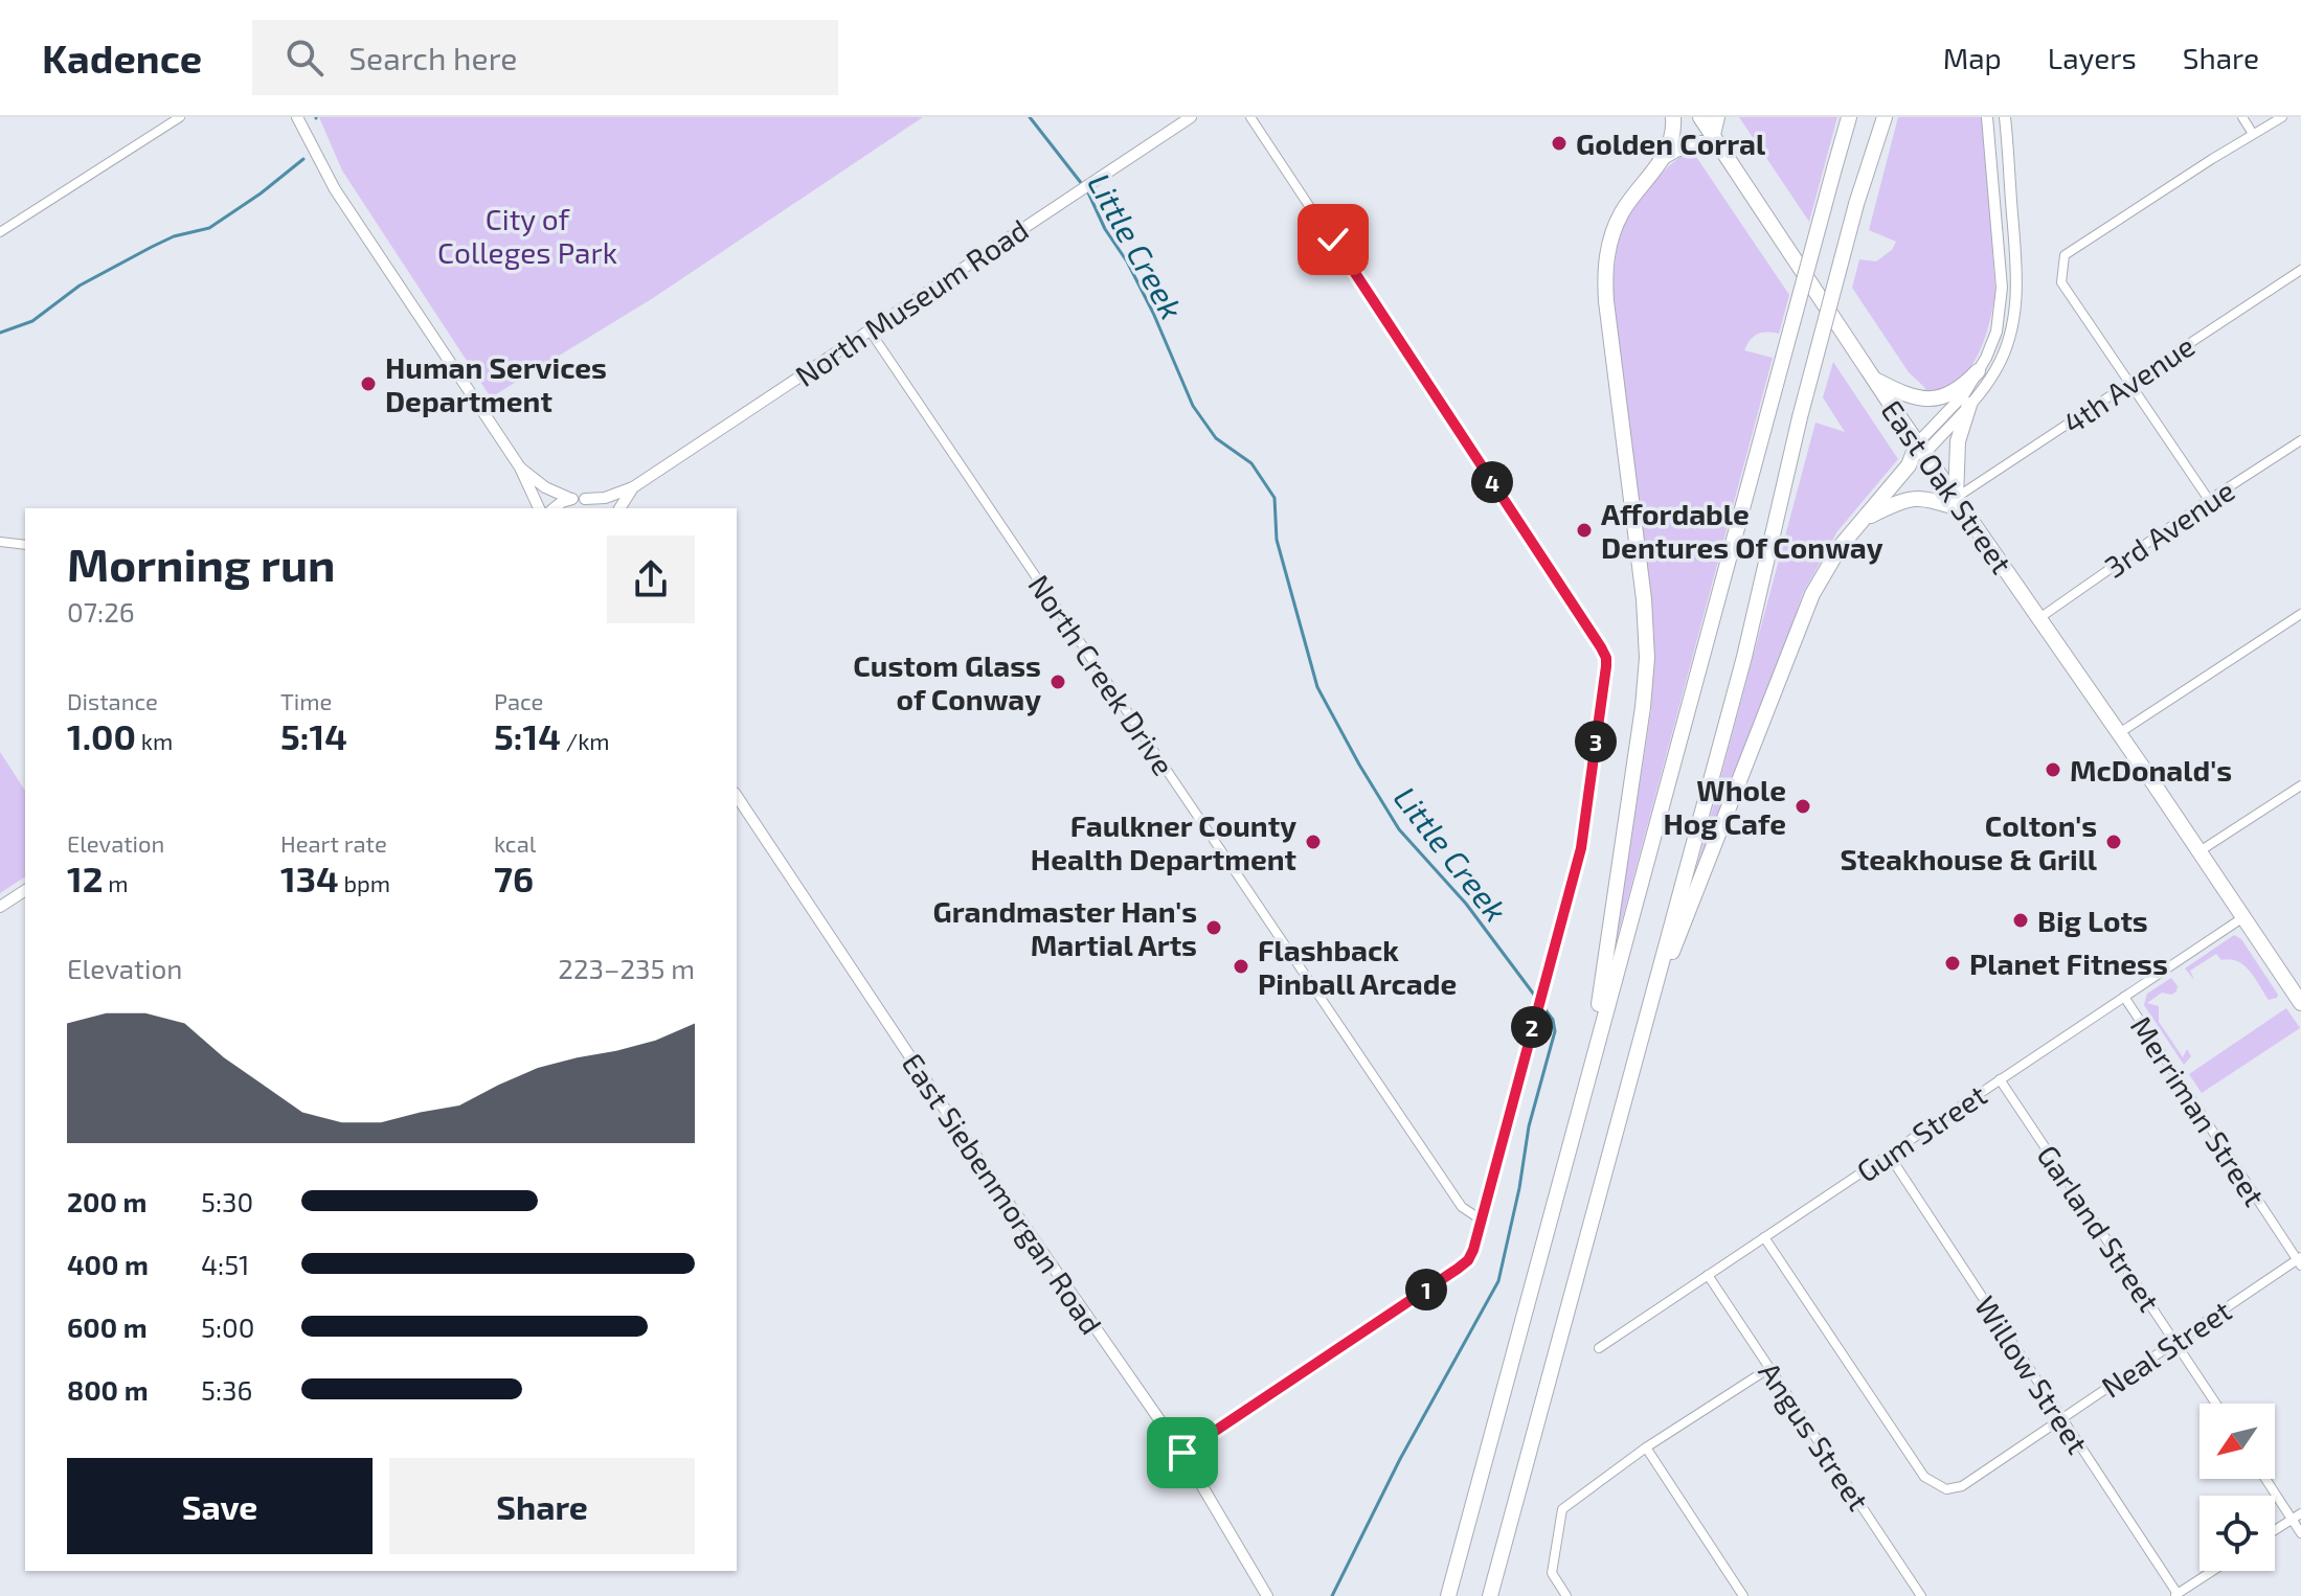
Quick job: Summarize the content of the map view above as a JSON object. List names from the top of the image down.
{
  "streets": {
    "highway": ["East Oak Street"],
    "street": [
      "North Museum Road",
      "4th Avenue",
      "3rd Avenue",
      "North Creek Drive",
      "Merriman Street",
      "Gum Street",
      "East Siebenmorgan Road",
      "Garland Street",
      "Neal Street",
      "Willow Street",
      "Angus Street"
    ]
  },
  "crossings": [
    ["North Museum Road", "North Creek Drive"],
    ["4th Avenue", "East Oak Street"],
    ["East Oak Street", "3rd Avenue"],
    ["East Oak Street", "Gum Street"],
    ["Merriman Street", "Gum Street"],
    ["Merriman Street", "Neal Street"],
    ["Gum Street", "Garland Street"],
    ["Gum Street", "Neal Street"],
    ["Gum Street", "Willow Street"],
    ["Gum Street", "Angus Street"],
    ["Garland Street", "Neal Street"],
    ["Neal Street", "Willow Street"]
  ],
  "water": ["Little Creek"],
  "parks": ["City of Colleges Park"],
  "places": [
    "Golden Corral",
    "Human Services Department",
    "Affordable Dentures Of Conway",
    "Custom Glass of Conway",
    "McDonald's",
    "Whole Hog Cafe",
    "Faulkner County Health Department",
    "Colton's Steakhouse & Grill",
    "Big Lots",
    "Grandmaster Han's Martial Arts",
    "Planet Fitness",
    "Flashback Pinball Arcade"
  ],
  "north": "bottom left",
  "page": {
    "header": "Kadence",
    "search": "Search here",
    "nav": ["Map", "Layers", "Share"],
    "pins": [
      "4",
      "3",
      "2",
      "1"
    ],
    "heading": ["Morning run", "07:26"],
    "stats": [
      ["Distance", "1.00 km"],
      ["Time", "5:14"],
      ["Pace", "5:14 /km"],
      ["Elevation", "12 m"],
      ["Heart rate", "134 bpm"],
      ["kcal", "76"]
    ],
    "chart": ["Elevation", "223–235 m"],
    "list": [
      {
        "name": "200 m",
        "note": "5:30"
      },
      {
        "name": "400 m",
        "note": "4:51"
      },
      {
        "name": "600 m",
        "note": "5:00"
      },
      {
        "name": "800 m",
        "note": "5:36"
      }
    ],
    "buttons": ["Save", "Share"]
  }
}
